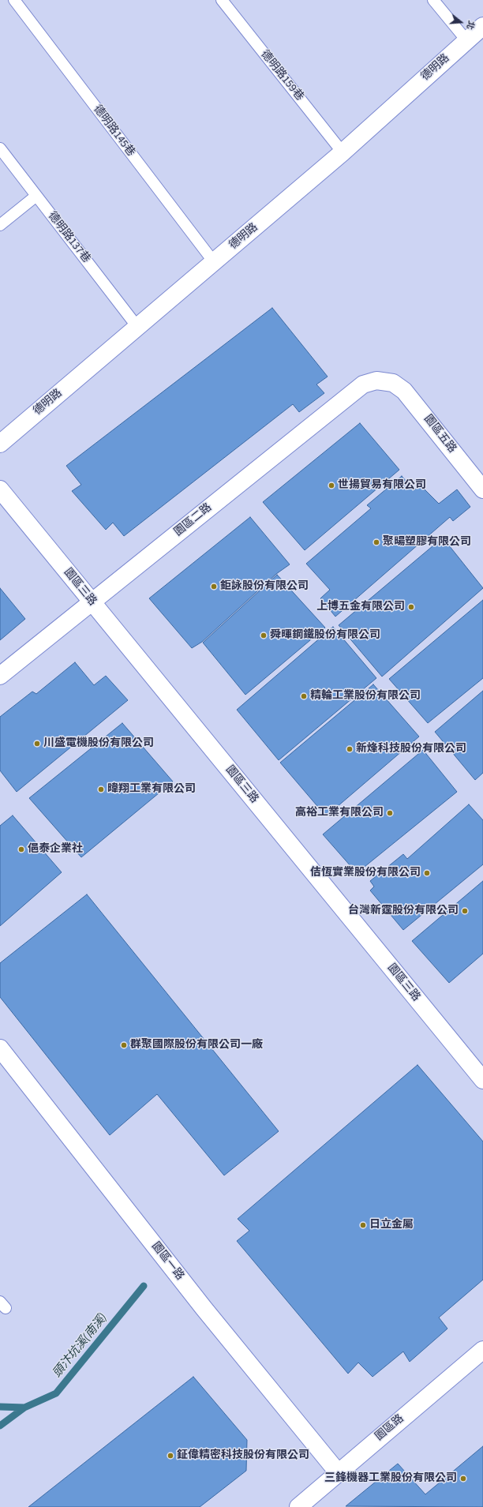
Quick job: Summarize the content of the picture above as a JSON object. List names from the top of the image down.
{
  "streets": {
    "street": [
      "德明路",
      "園區五路",
      "園區二路",
      "園區三路",
      "園區一路",
      "園區路"
    ],
    "lane": ["德明路159巷", "德明路145巷", "德明路137巷"]
  },
  "crossings": [
    ["德明路", "德明路159巷"],
    ["德明路", "德明路145巷"],
    ["德明路", "德明路137巷"],
    ["園區五路", "園區二路"],
    ["園區二路", "園區三路"],
    ["園區一路", "園區路"]
  ],
  "water": ["頭汴坑溪(南溪)"],
  "places": [
    "世揚貿易有限公司",
    "聚暘塑膠有限公司",
    "鉅詠股份有限公司",
    "上博五金有限公司",
    "舜暉鋼鐵股份有限公司",
    "精輪工業股份有限公司",
    "川盛電機股份有限公司",
    "新烽科技股份有限公司",
    "暐翔工業有限公司",
    "高裕工業有限公司",
    "俋泰企業社",
    "佶恆實業股份有限公司",
    "台灣新霆股份有限公司",
    "群聚國際股份有限公司一廠",
    "日立金屬",
    "鉦偉精密科技股份有限公司",
    "三鋒機器工業股份有限公司"
  ],
  "north": "right"
}
